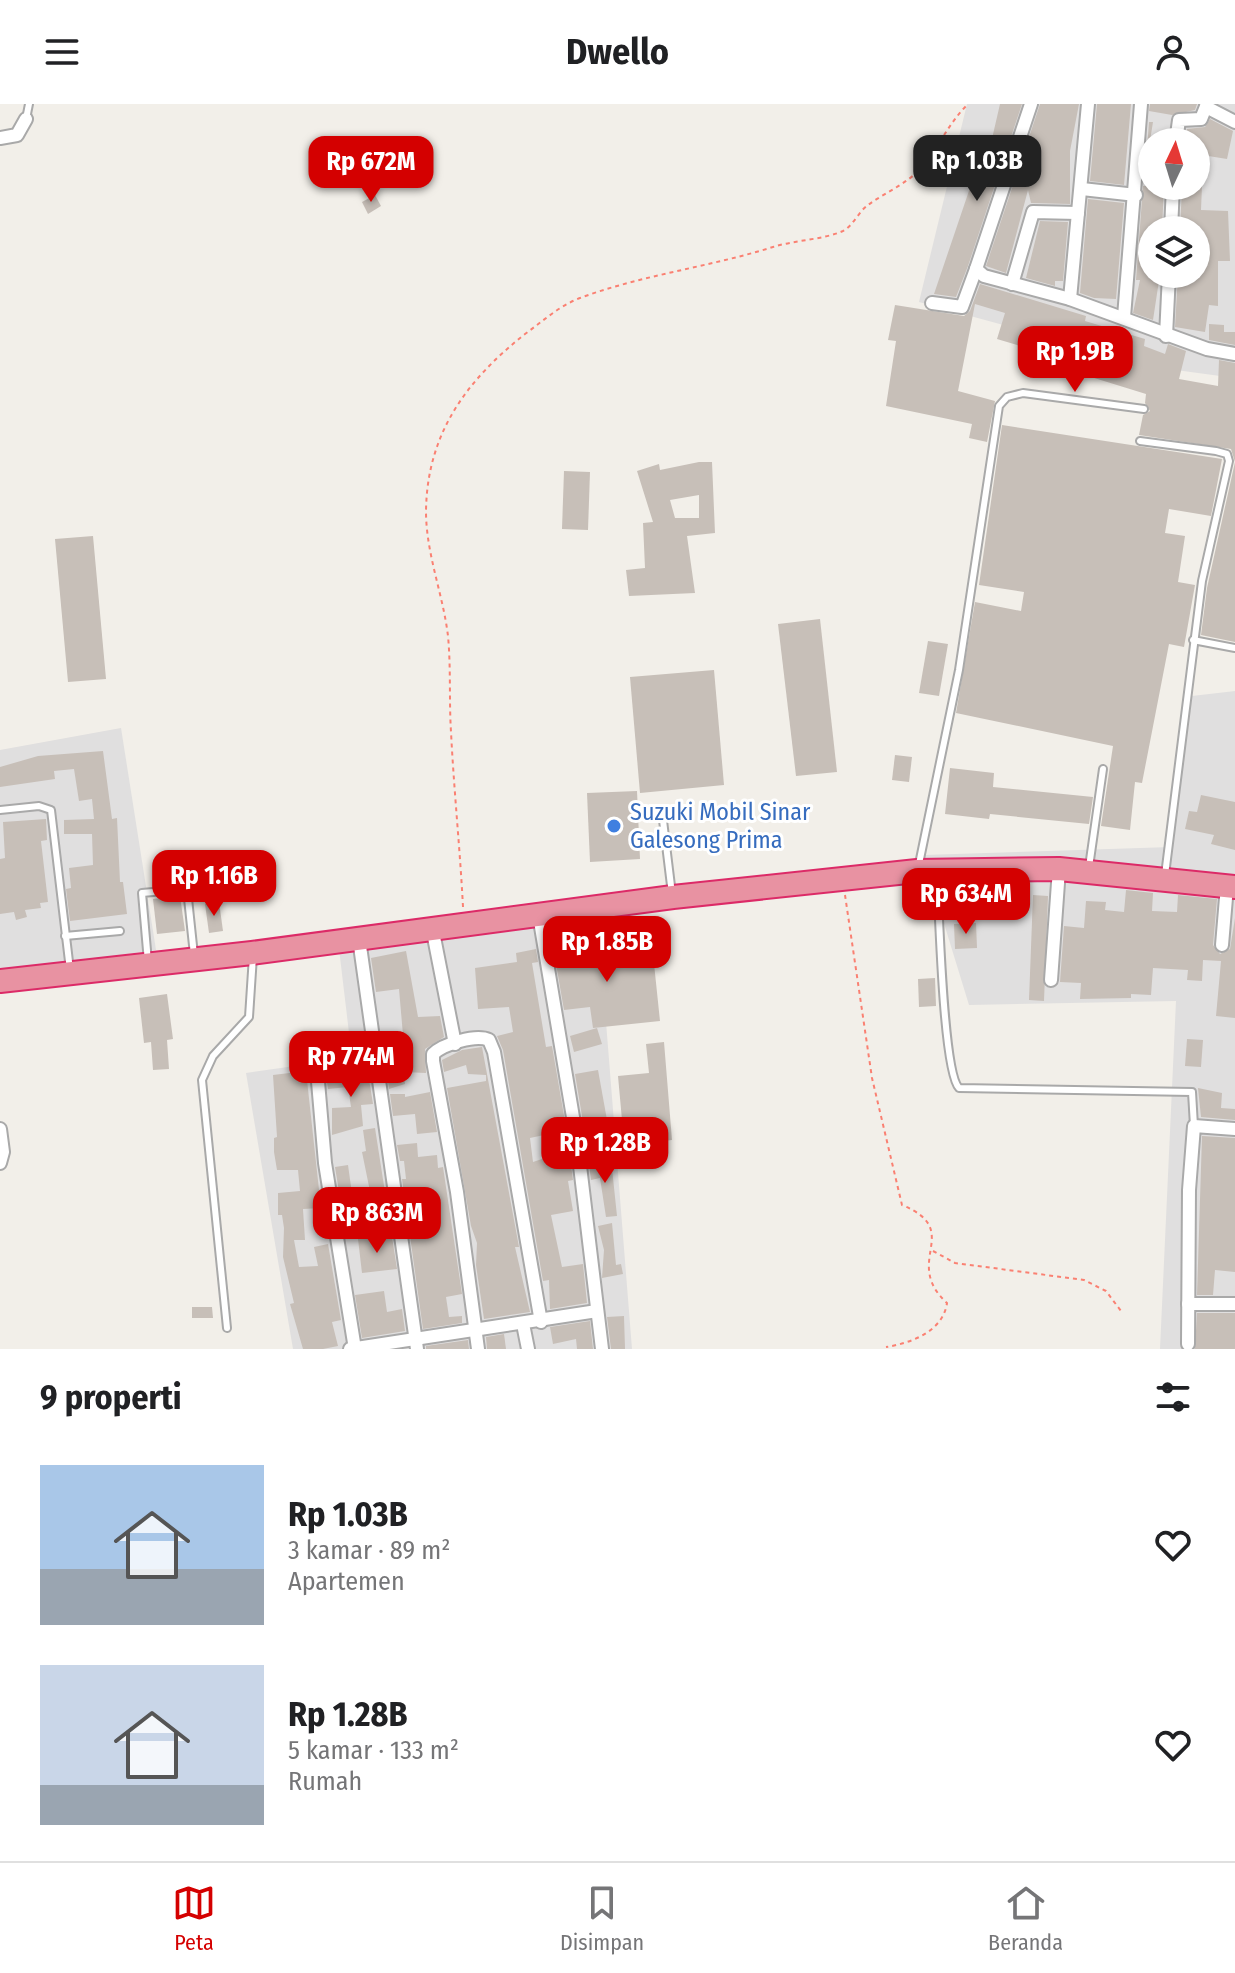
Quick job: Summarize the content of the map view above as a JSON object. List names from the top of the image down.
{
  "places": ["Suzuki Mobil Sinar Galesong Prima"],
  "north": "top",
  "page": {
    "header": "Dwello",
    "price": [
      "Rp 1.03B",
      "Rp 672M",
      "Rp 1.9B",
      "Rp 1.16B",
      "Rp 634M",
      "Rp 1.85B",
      "Rp 774M",
      "Rp 1.28B",
      "Rp 863M"
    ],
    "heading": "9 properti",
    "list": [
      {
        "name": "Rp 1.03B",
        "note": "3 kamar · 89 m² · Apartemen"
      },
      {
        "name": "Rp 1.28B",
        "note": "5 kamar · 133 m² · Rumah"
      }
    ],
    "tabs": ["Peta", "Disimpan", "Beranda"]
  }
}
